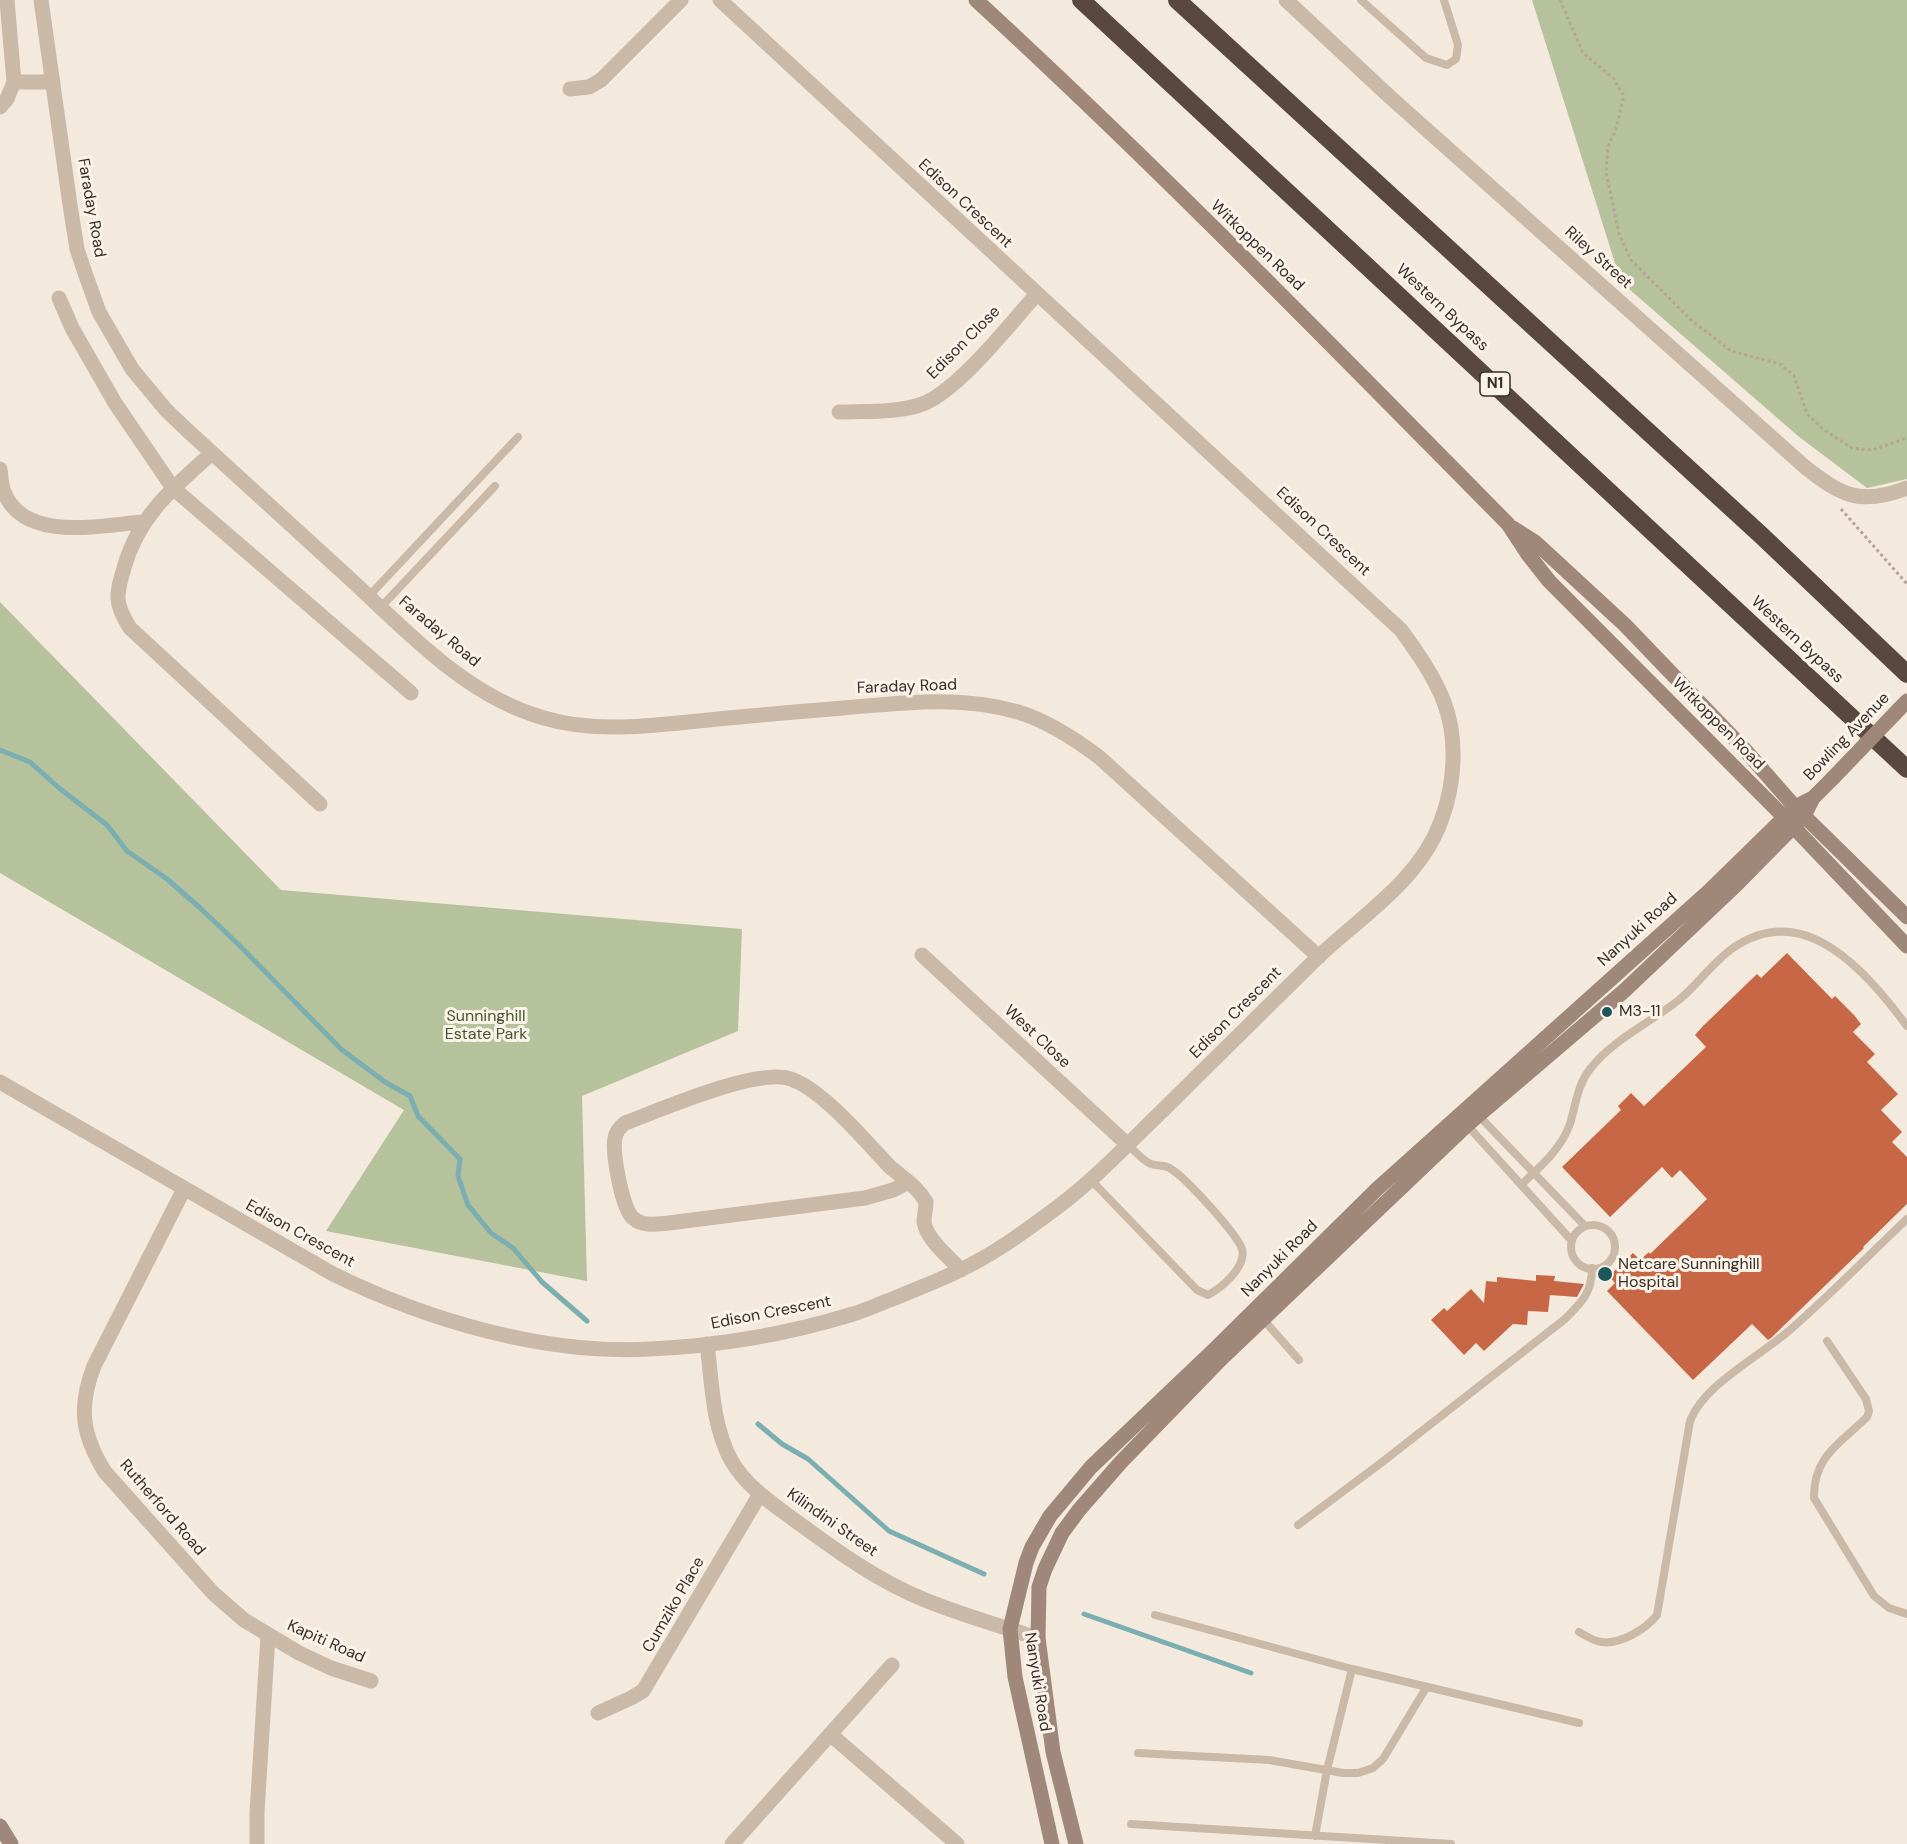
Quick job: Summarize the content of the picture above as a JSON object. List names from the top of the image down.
{
  "streets": {
    "highway": ["Western Bypass", "N1"],
    "main road": ["Witkoppen Road", "Bowling Avenue", "Nanyuki Road"],
    "street": [
      "Edison Crescent",
      "Faraday Road",
      "Riley Street",
      "Edison Close",
      "West Close",
      "Rutherford Road",
      "Kilindini Street",
      "Cumziko Place",
      "Kapiti Road"
    ]
  },
  "crossings": [
    ["Edison Crescent", "Faraday Road"],
    ["Edison Crescent", "Edison Close"],
    ["Edison Crescent", "West Close"],
    ["Edison Crescent", "Rutherford Road"],
    ["Edison Crescent", "Kilindini Street"],
    ["Witkoppen Road", "Bowling Avenue"],
    ["Witkoppen Road", "Nanyuki Road"],
    ["Bowling Avenue", "Nanyuki Road"],
    ["Nanyuki Road", "Kilindini Street"],
    ["Rutherford Road", "Kapiti Road"],
    ["Kilindini Street", "Cumziko Place"]
  ],
  "parks": ["Sunninghill Estate Park"],
  "places": ["M3-11", "Netcare Sunninghill Hospital"]
}
